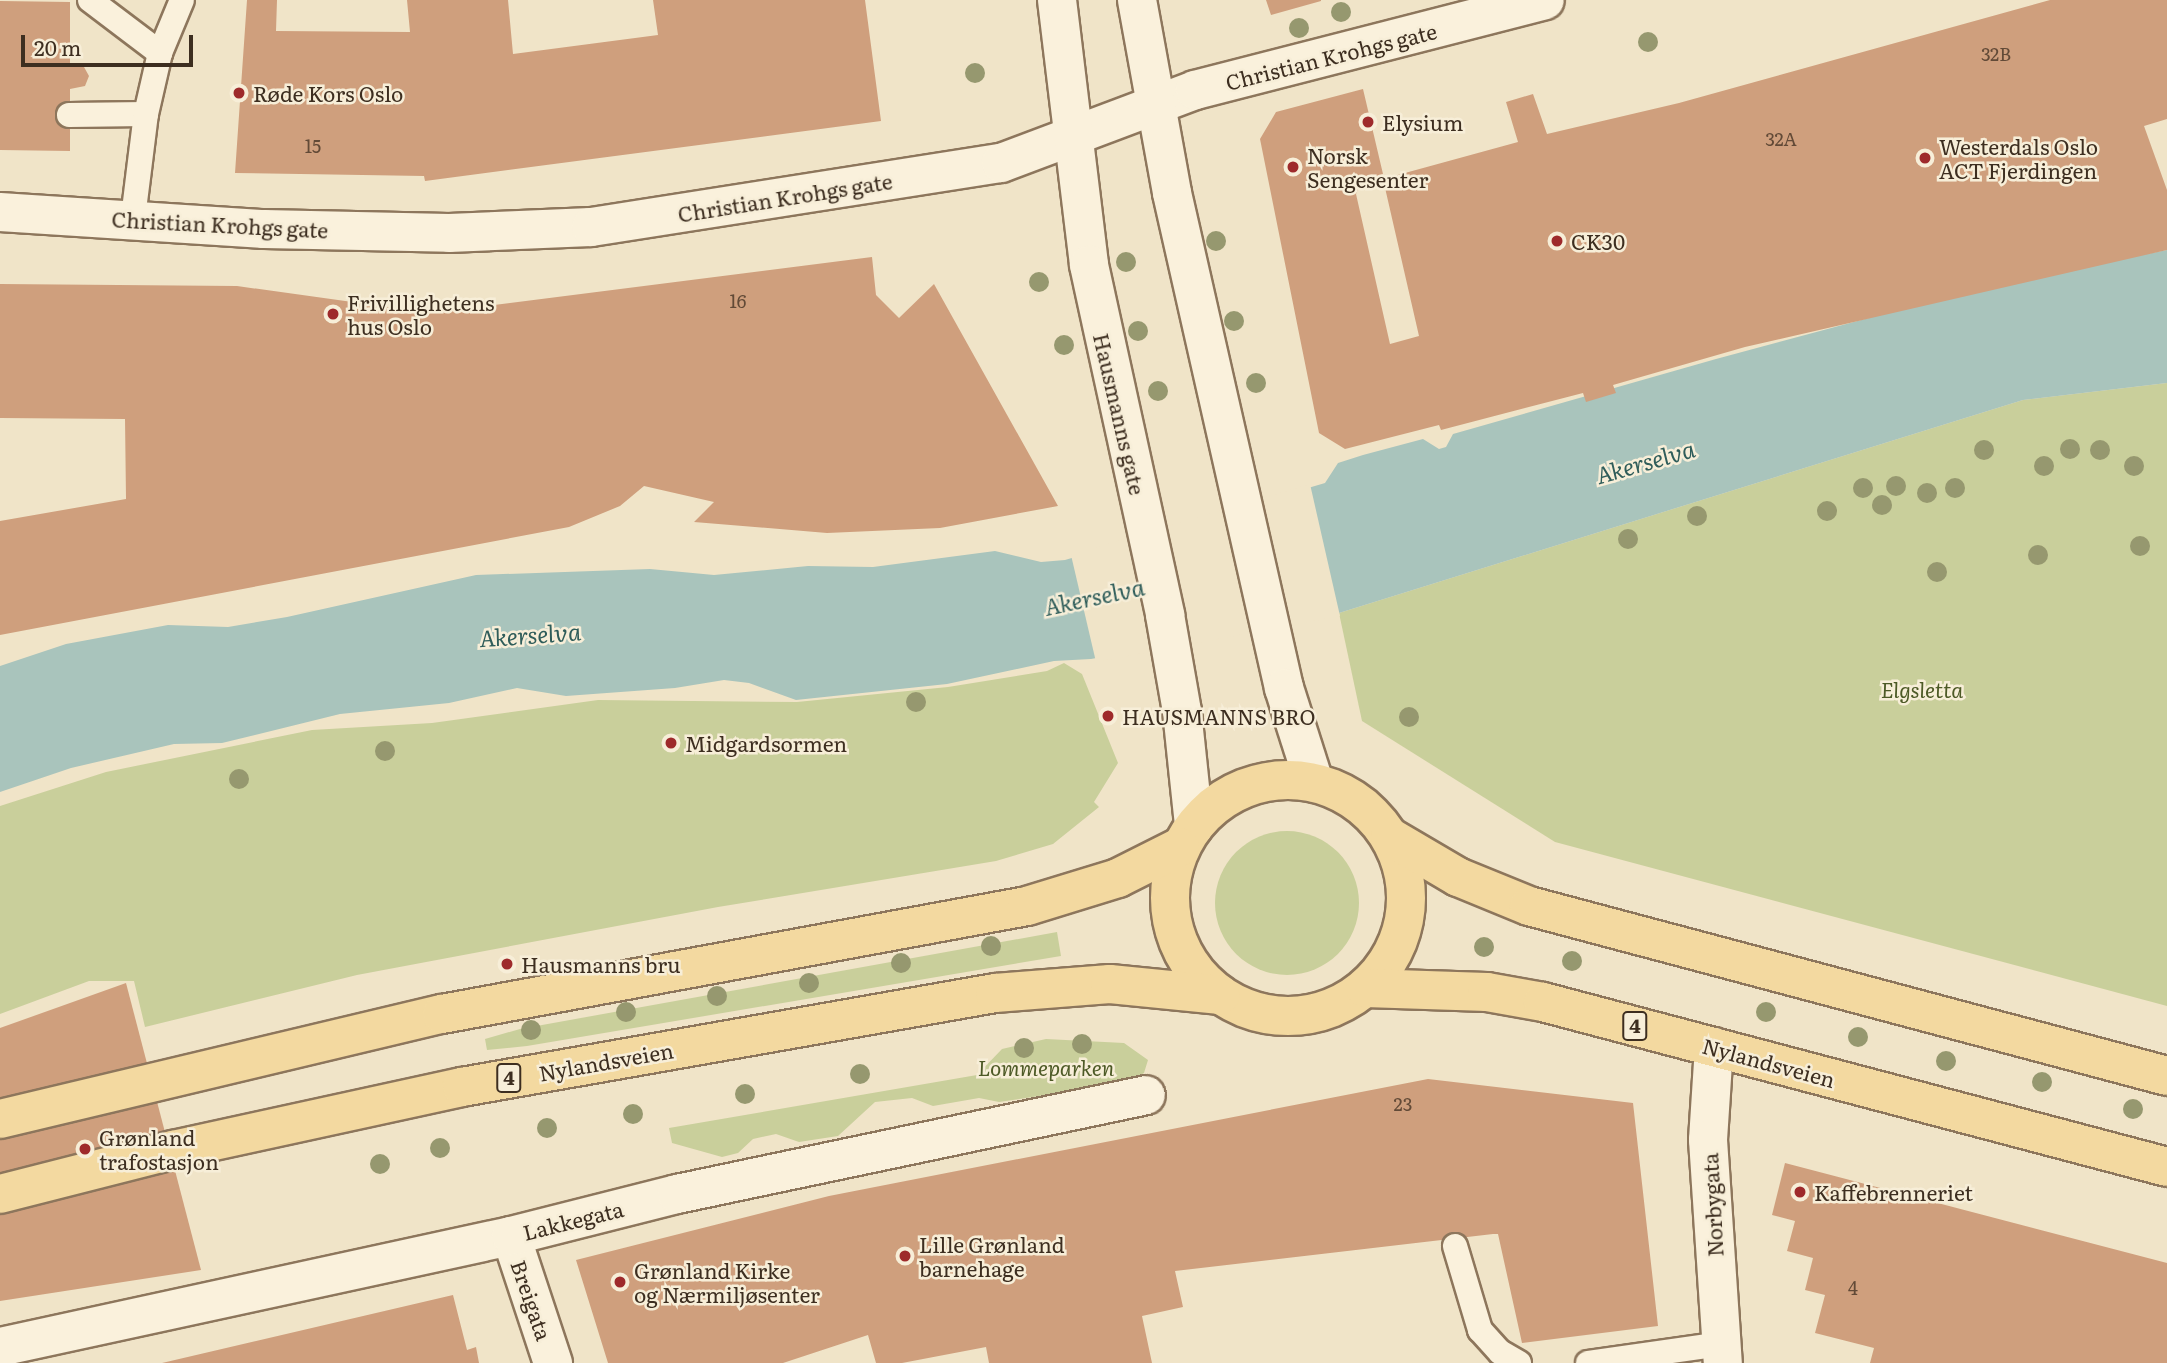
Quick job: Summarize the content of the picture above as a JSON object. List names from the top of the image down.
{
  "streets": {
    "main road": ["4", "Nylandsveien"],
    "street": [
      "Christian Krohgs gate",
      "Hausmanns gate",
      "Norbygata",
      "Lakkegata",
      "Breigata"
    ]
  },
  "crossings": [
    ["Christian Krohgs gate", "Hausmanns gate"],
    ["Hausmanns gate", "Nylandsveien"],
    ["Nylandsveien", "Norbygata"],
    ["Lakkegata", "Breigata"]
  ],
  "water": ["Akerselva"],
  "parks": ["Elgsletta", "Lommeparken"],
  "places": [
    "Røde Kors Oslo",
    "Elysium",
    "Westerdals Oslo ACT Fjerdingen",
    "Norsk Sengesenter",
    "CK30",
    "Frivillighetens hus Oslo",
    "HAUSMANNS BRO",
    "Midgardsormen",
    "Hausmanns bru",
    "Grønland trafostasjon",
    "Kaffebrenneriet",
    "Lille Grønland barnehage",
    "Grønland Kirke og Nærmiljøsenter"
  ],
  "house_numbers": [
    "32B",
    "32A",
    "15",
    "16",
    "23",
    "4"
  ],
  "scale_bar": "20 m"
}
